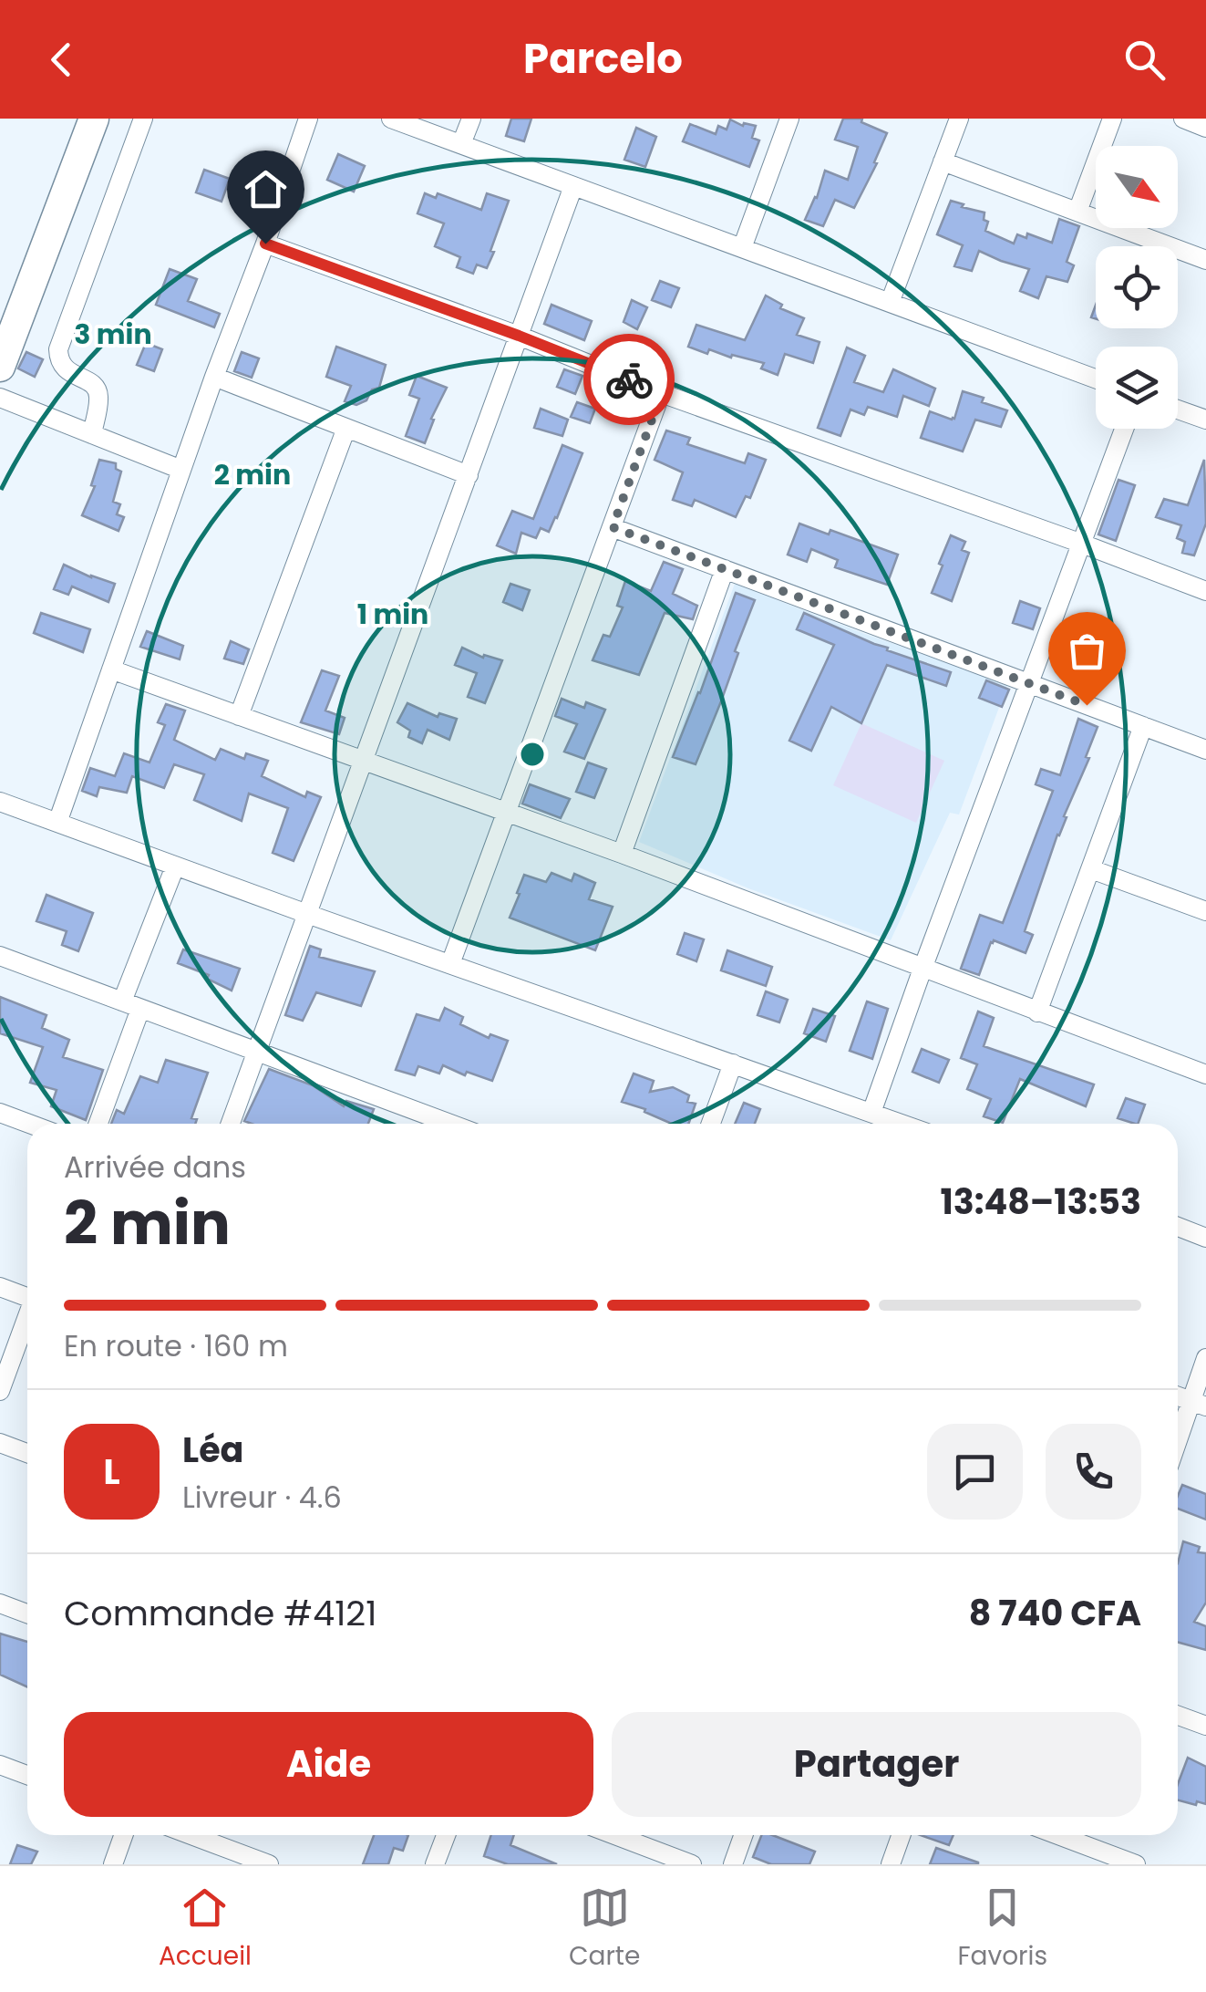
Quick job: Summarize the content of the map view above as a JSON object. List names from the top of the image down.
{
  "north": "bottom right",
  "page": {
    "header": "Parcelo",
    "heading": ["2 min", "Arrivée dans", "13:48–13:53"],
    "panel": [
      "Léa",
      "Livreur · 4.6",
      "Commande #4121",
      "8 740 CFA"
    ],
    "bar": "En route · 160 m",
    "round": "L",
    "buttons": ["Aide", "Partager"],
    "tabs": ["Accueil", "Carte", "Favoris"]
  },
  "rings": ["3 min", "2 min", "1 min"]
}
